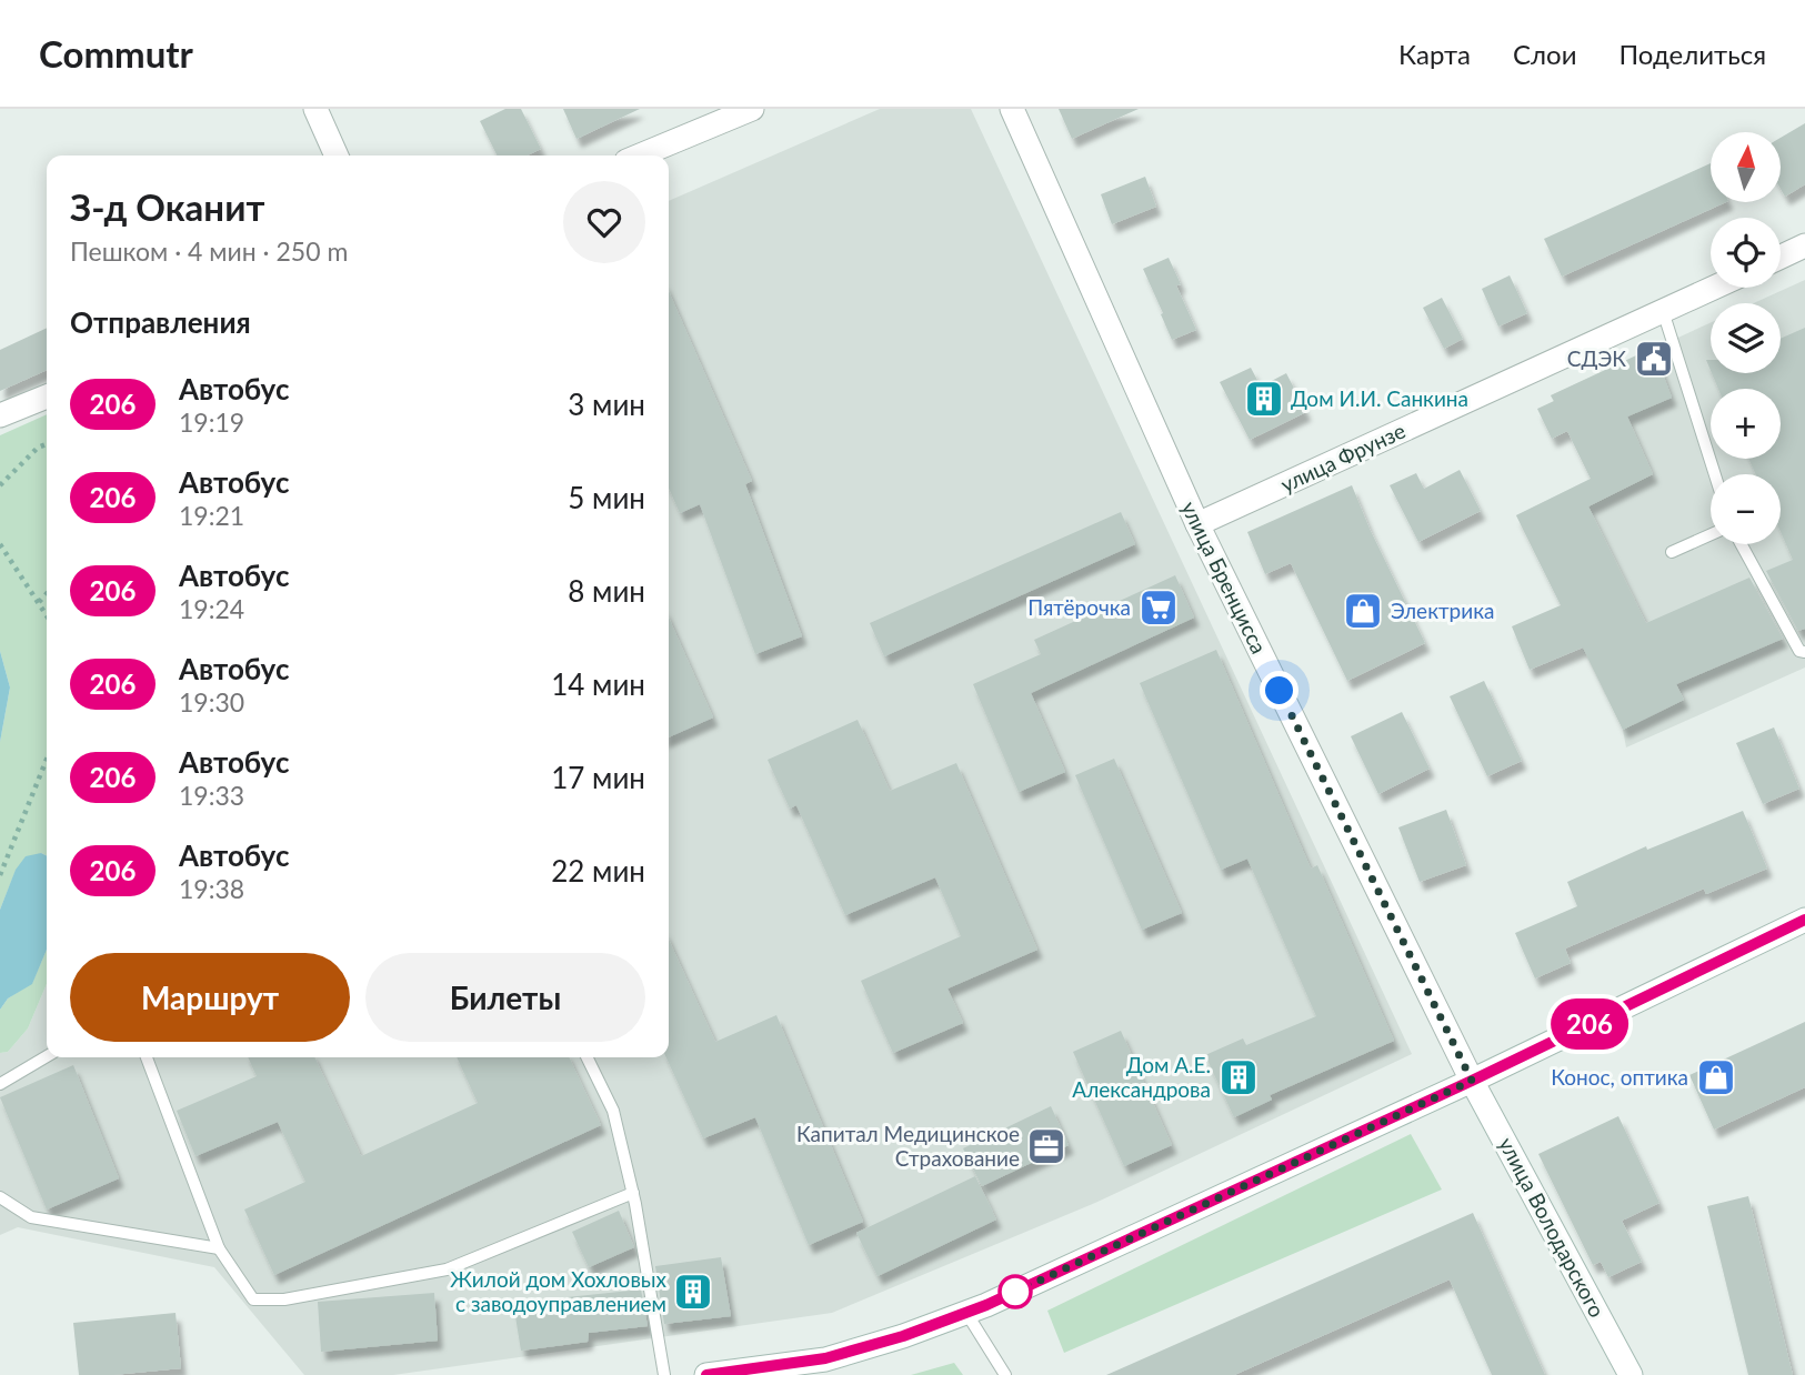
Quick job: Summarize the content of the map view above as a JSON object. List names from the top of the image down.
{
  "streets": {
    "street": ["улица Фрунзе", "улица Бренцисса", "улица Володарского"]
  },
  "crossings": [
    ["улица Фрунзе", "улица Бренцисса"],
    ["улица Бренцисса", "улица Володарского"]
  ],
  "places": {
    "public building": ["СДЭК"],
    "building": ["Дом И.И. Санкина", "Дом А.Е. Александрова", "Жилой дом Хохловых с заводоуправлением"],
    "supermarket": ["Пятёрочка"],
    "shop": ["Электрика", "Конос, оптика"],
    "office": ["Капитал Медицинское Страхование"]
  },
  "lines": ["bus line 206"],
  "north": "top",
  "page": {
    "header": "Commutr",
    "nav": ["Карта", "Слои", "Поделиться"],
    "on_map": "206",
    "map_buttons": ["+", "−"],
    "heading": [
      ["З-д Оканит", "Пешком · 4 мин · 250 m"],
      "Отправления"
    ],
    "list": [
      {
        "mark": "206",
        "name": "Автобус",
        "note": "19:19",
        "value": "3 мин"
      },
      {
        "mark": "206",
        "name": "Автобус",
        "note": "19:21",
        "value": "5 мин"
      },
      {
        "mark": "206",
        "name": "Автобус",
        "note": "19:24",
        "value": "8 мин"
      },
      {
        "mark": "206",
        "name": "Автобус",
        "note": "19:30",
        "value": "14 мин"
      },
      {
        "mark": "206",
        "name": "Автобус",
        "note": "19:33",
        "value": "17 мин"
      },
      {
        "mark": "206",
        "name": "Автобус",
        "note": "19:38",
        "value": "22 мин"
      }
    ],
    "buttons": ["Маршрут", "Билеты"]
  }
}
